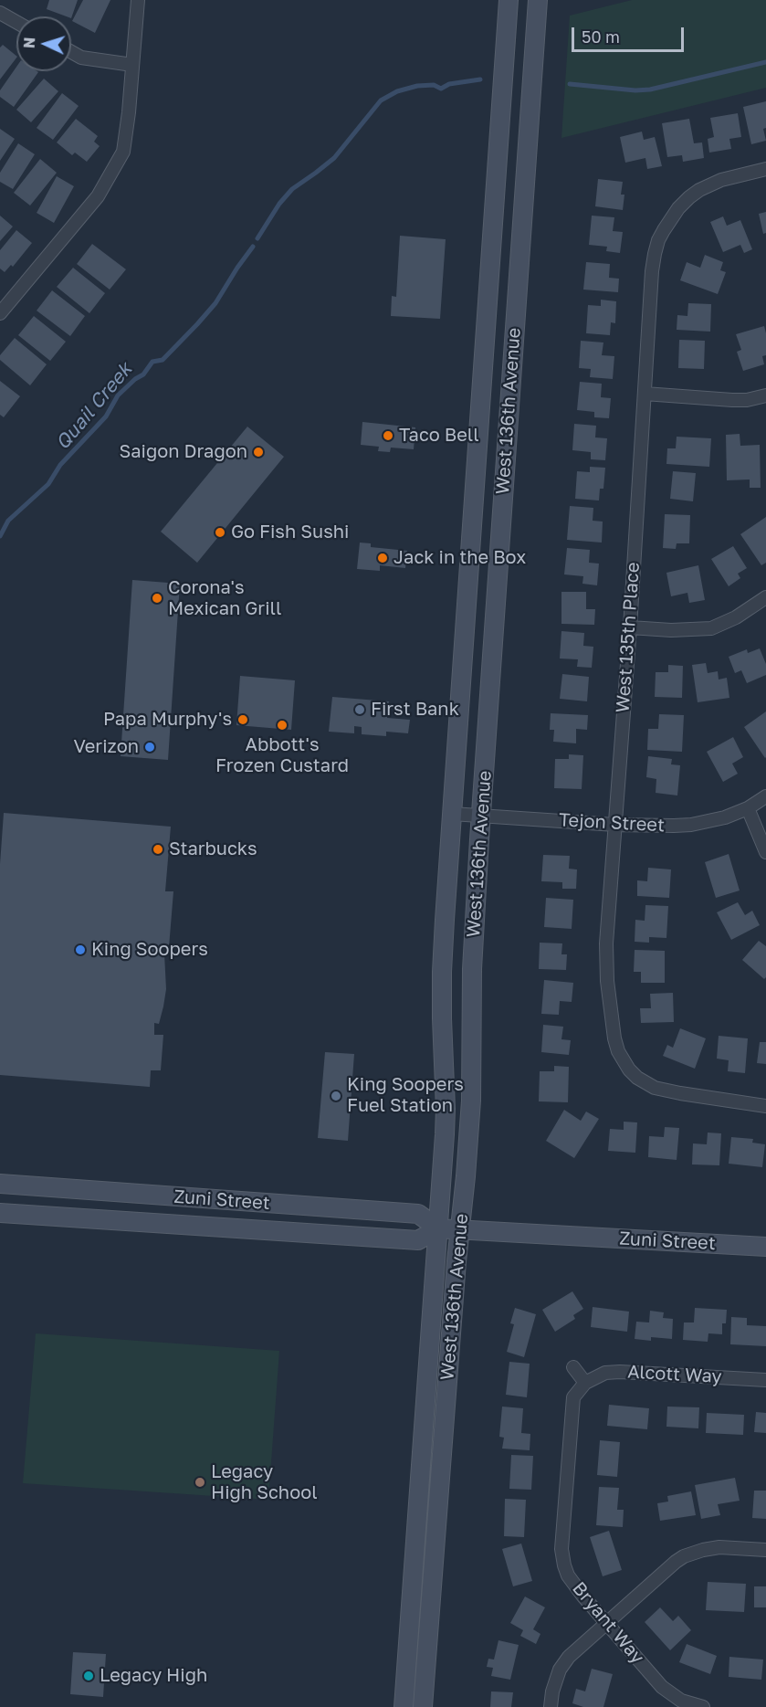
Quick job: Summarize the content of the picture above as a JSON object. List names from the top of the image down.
{
  "streets": {
    "main road": ["West 136th Avenue", "Zuni Street"],
    "street": [
      "West 135th Place",
      "Tejon Street",
      "Alcott Way",
      "Bryant Way"
    ]
  },
  "crossings": [
    ["West 136th Avenue", "Tejon Street"],
    ["West 136th Avenue", "Zuni Street"],
    ["West 135th Place", "Tejon Street"],
    ["Alcott Way", "Bryant Way"]
  ],
  "water": ["Quail Creek"],
  "places": [
    "Taco Bell",
    "Saigon Dragon",
    "Go Fish Sushi",
    "Jack in the Box",
    "Corona's Mexican Grill",
    "First Bank",
    "Papa Murphy's",
    "Abbott's Frozen Custard",
    "Verizon",
    "Starbucks",
    "King Soopers",
    "King Soopers Fuel Station",
    "Legacy High School",
    "Legacy High"
  ],
  "scale_bar": "50 m",
  "north": "left"
}
